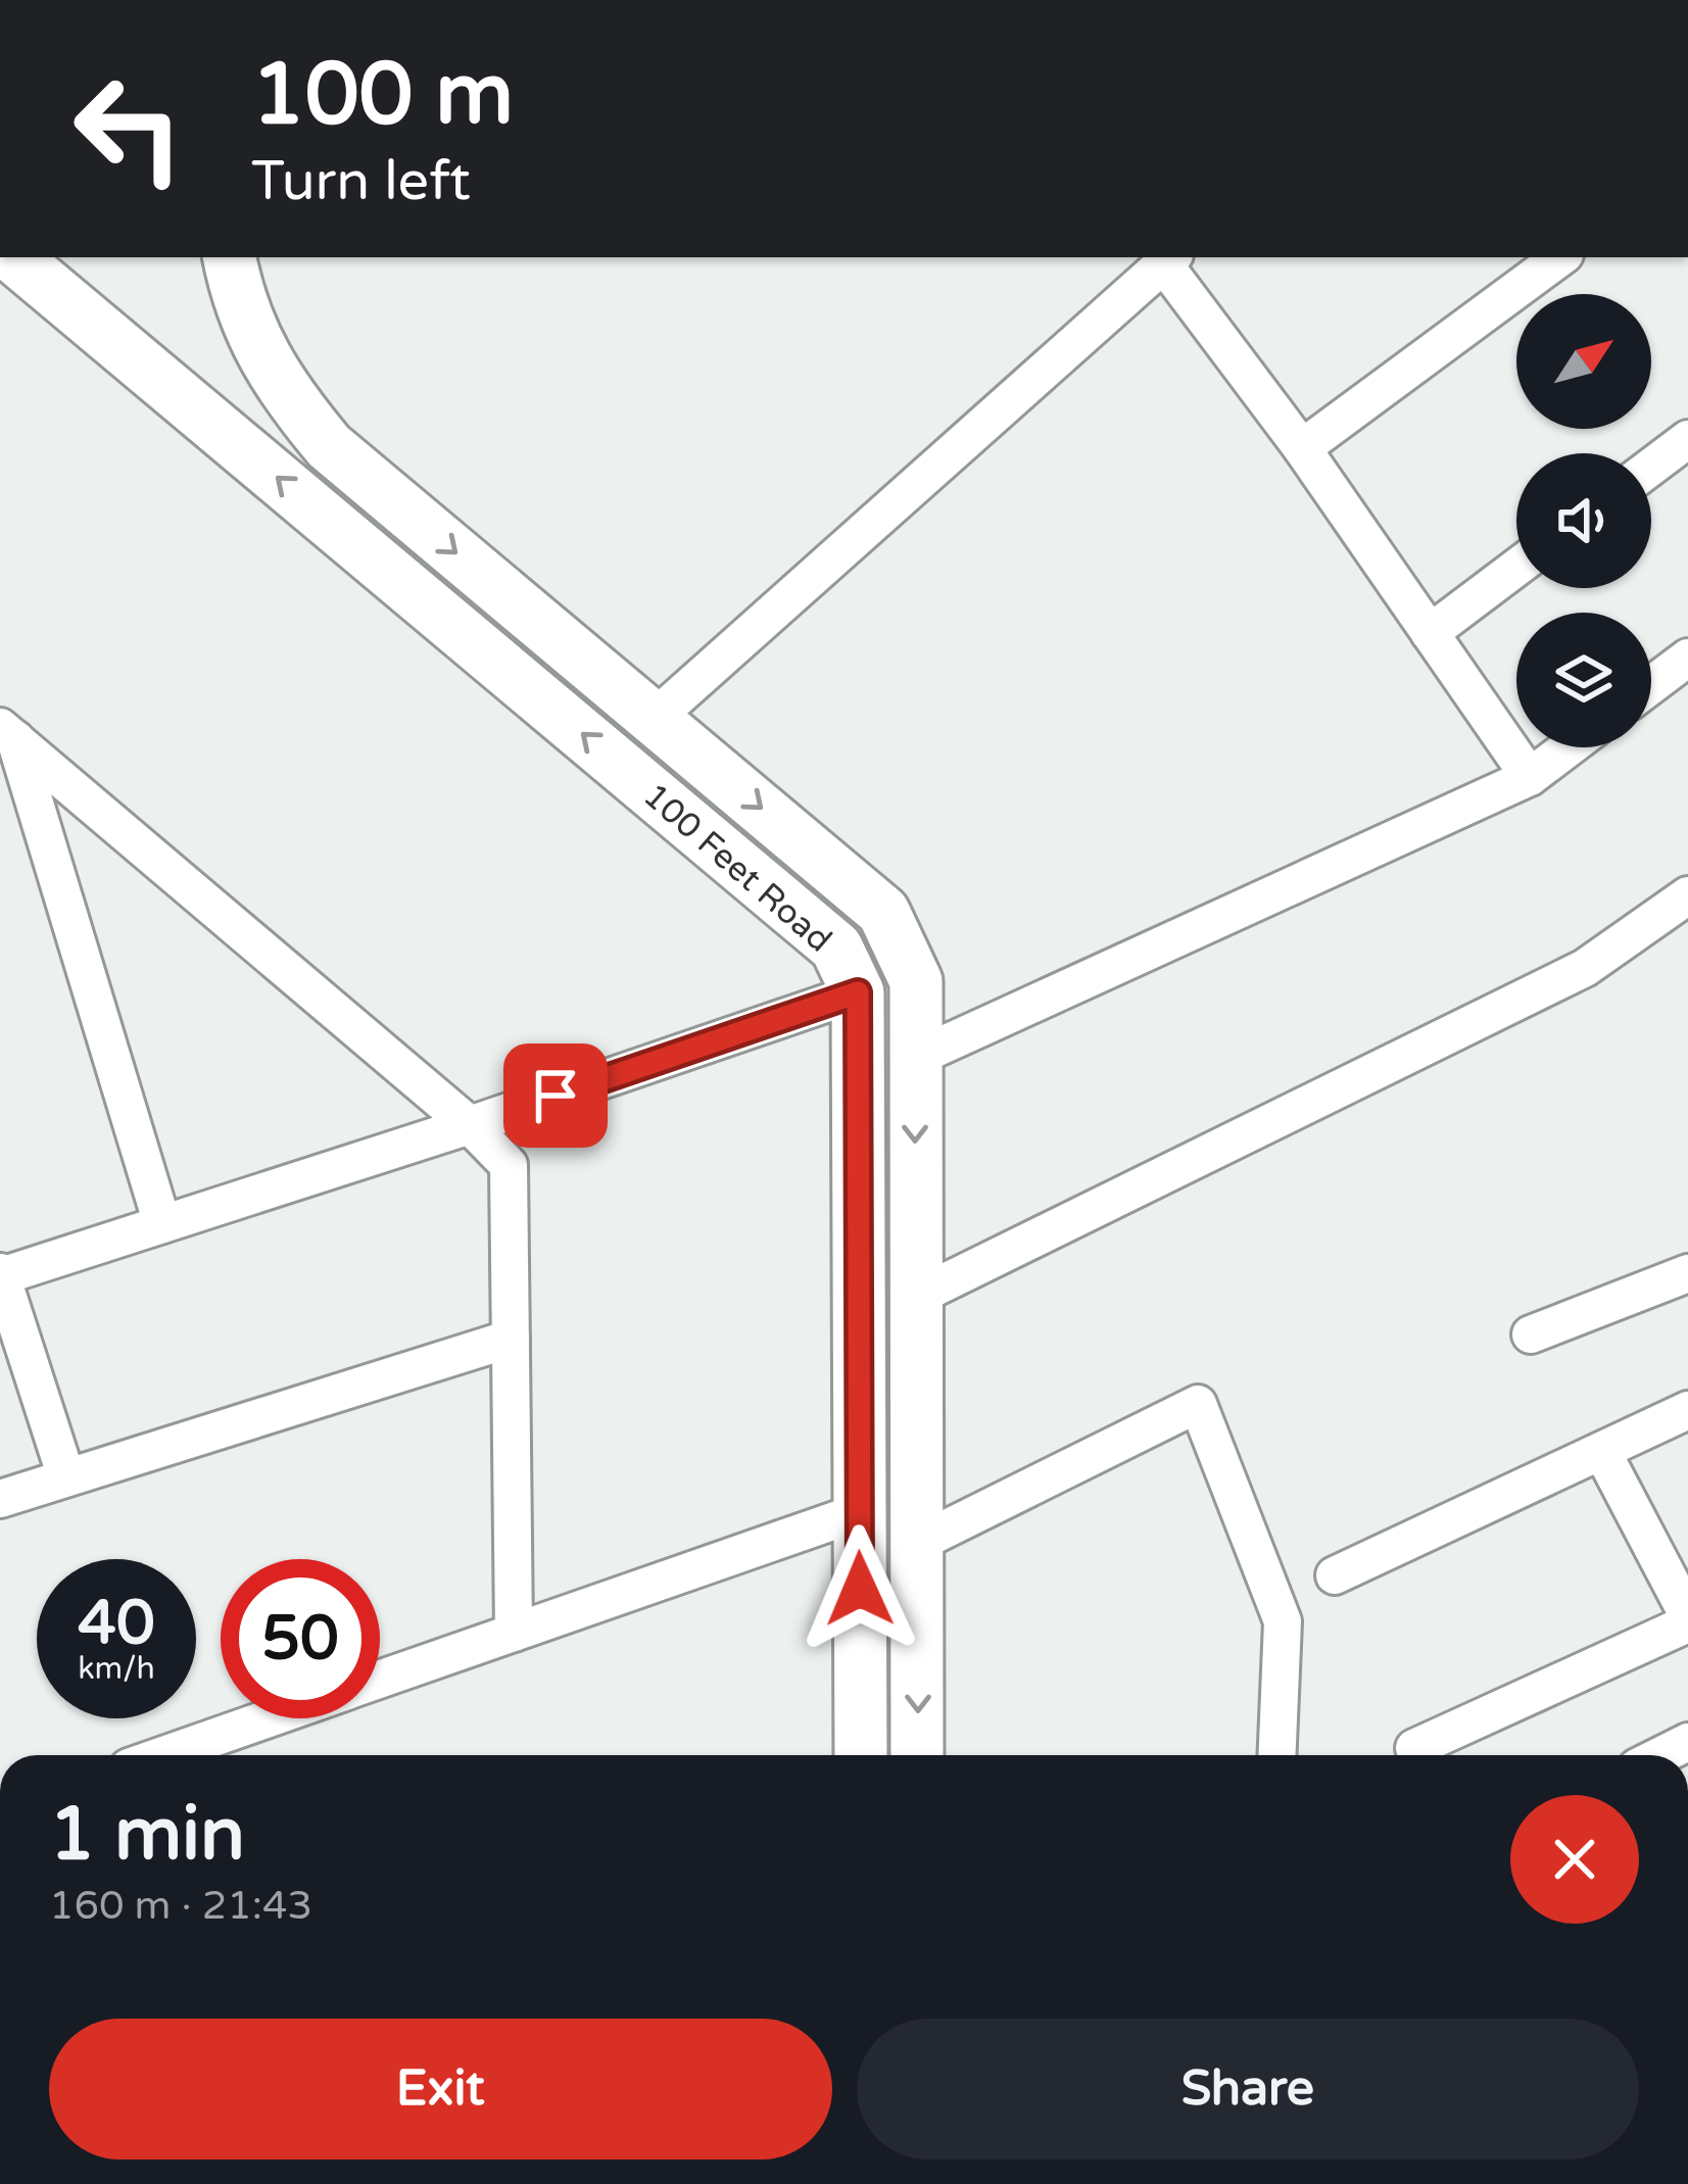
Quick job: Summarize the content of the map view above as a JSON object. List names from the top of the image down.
{
  "streets": {
    "main road": ["100 Feet Road"]
  },
  "north": "top right",
  "page": {
    "turn": ["100 m", "Turn left"],
    "speed": "40 km/h",
    "limit": "50",
    "heading": ["1 min", "160 m · 21:43"],
    "buttons": ["Exit", "Share"]
  }
}
